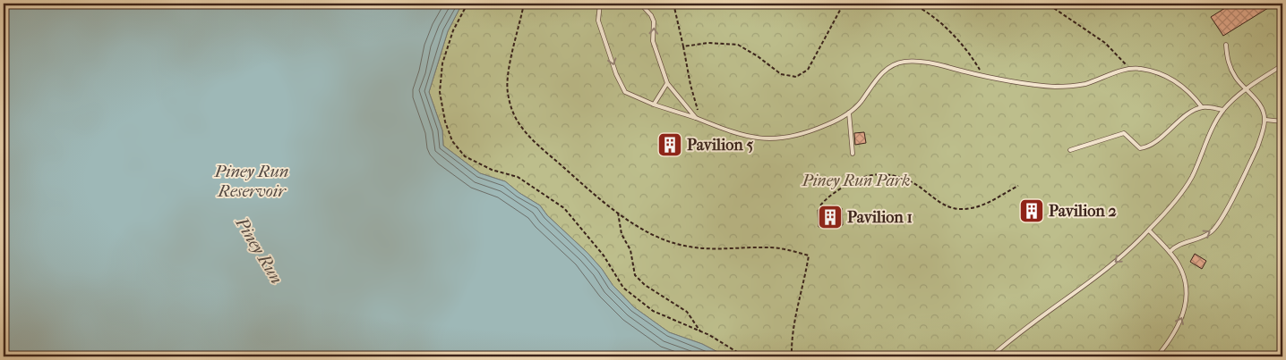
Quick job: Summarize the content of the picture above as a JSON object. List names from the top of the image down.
{
  "water": ["Piney Run Reservoir", "Piney Run"],
  "parks": ["Piney Run Park"],
  "places": {
    "building": ["Pavilion 5", "Pavilion 2", "Pavilion 1"]
  }
}
